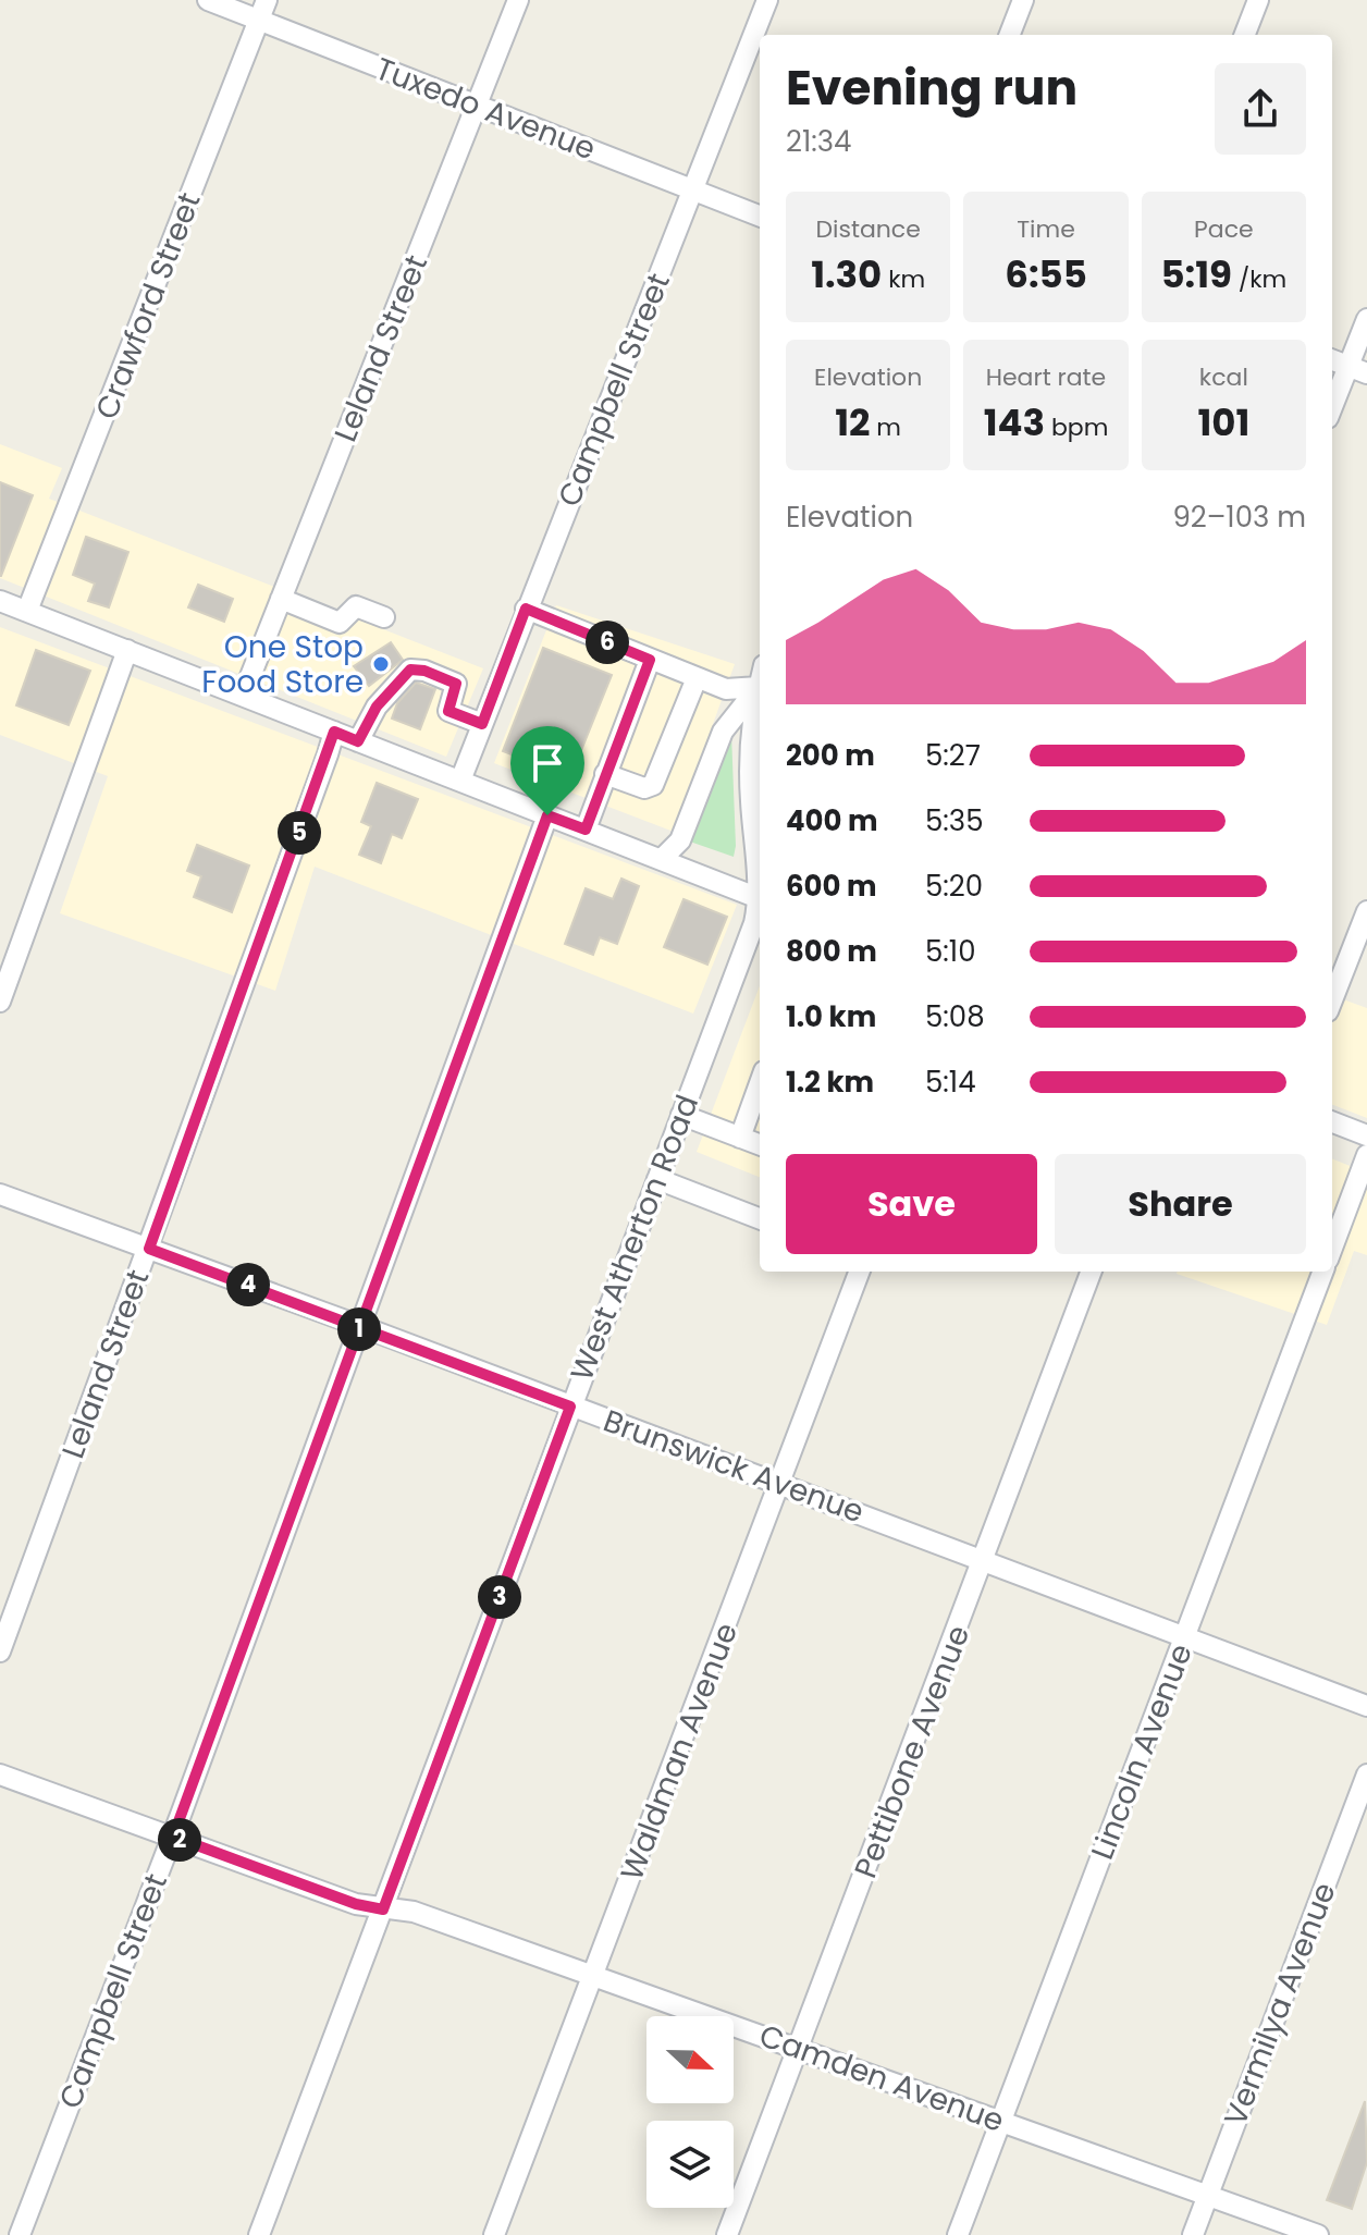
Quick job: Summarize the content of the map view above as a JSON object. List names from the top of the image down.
{
  "streets": {
    "street": [
      "Tuxedo Avenue",
      "Crawford Street",
      "Leland Street",
      "Campbell Street",
      "West Atherton Road",
      "Brunswick Avenue",
      "Waldman Avenue",
      "Pettibone Avenue",
      "Lincoln Avenue",
      "Vermilya Avenue",
      "Camden Avenue"
    ]
  },
  "crossings": [
    ["Tuxedo Avenue", "Crawford Street"],
    ["Tuxedo Avenue", "Leland Street"],
    ["Tuxedo Avenue", "Campbell Street"],
    ["Leland Street", "Brunswick Avenue"],
    ["Campbell Street", "Brunswick Avenue"],
    ["Campbell Street", "Camden Avenue"],
    ["West Atherton Road", "Brunswick Avenue"],
    ["West Atherton Road", "Camden Avenue"],
    ["Brunswick Avenue", "Waldman Avenue"],
    ["Brunswick Avenue", "Pettibone Avenue"],
    ["Brunswick Avenue", "Lincoln Avenue"],
    ["Waldman Avenue", "Camden Avenue"],
    ["Pettibone Avenue", "Camden Avenue"],
    ["Lincoln Avenue", "Camden Avenue"],
    ["Vermilya Avenue", "Camden Avenue"]
  ],
  "places": ["One Stop Food Store"],
  "north": "right",
  "page": {
    "heading": ["Evening run", "21:34"],
    "stats": [
      ["Distance", "1.30 km"],
      ["Time", "6:55"],
      ["Pace", "5:19 /km"],
      ["Elevation", "12 m"],
      ["Heart rate", "143 bpm"],
      ["kcal", "101"]
    ],
    "chart": ["Elevation", "92–103 m"],
    "pins": [
      "6",
      "5",
      "4",
      "1",
      "3",
      "2"
    ],
    "list": [
      {
        "name": "200 m",
        "note": "5:27"
      },
      {
        "name": "400 m",
        "note": "5:35"
      },
      {
        "name": "600 m",
        "note": "5:20"
      },
      {
        "name": "800 m",
        "note": "5:10"
      },
      {
        "name": "1.0 km",
        "note": "5:08"
      },
      {
        "name": "1.2 km",
        "note": "5:14"
      }
    ],
    "buttons": ["Save", "Share"]
  }
}
